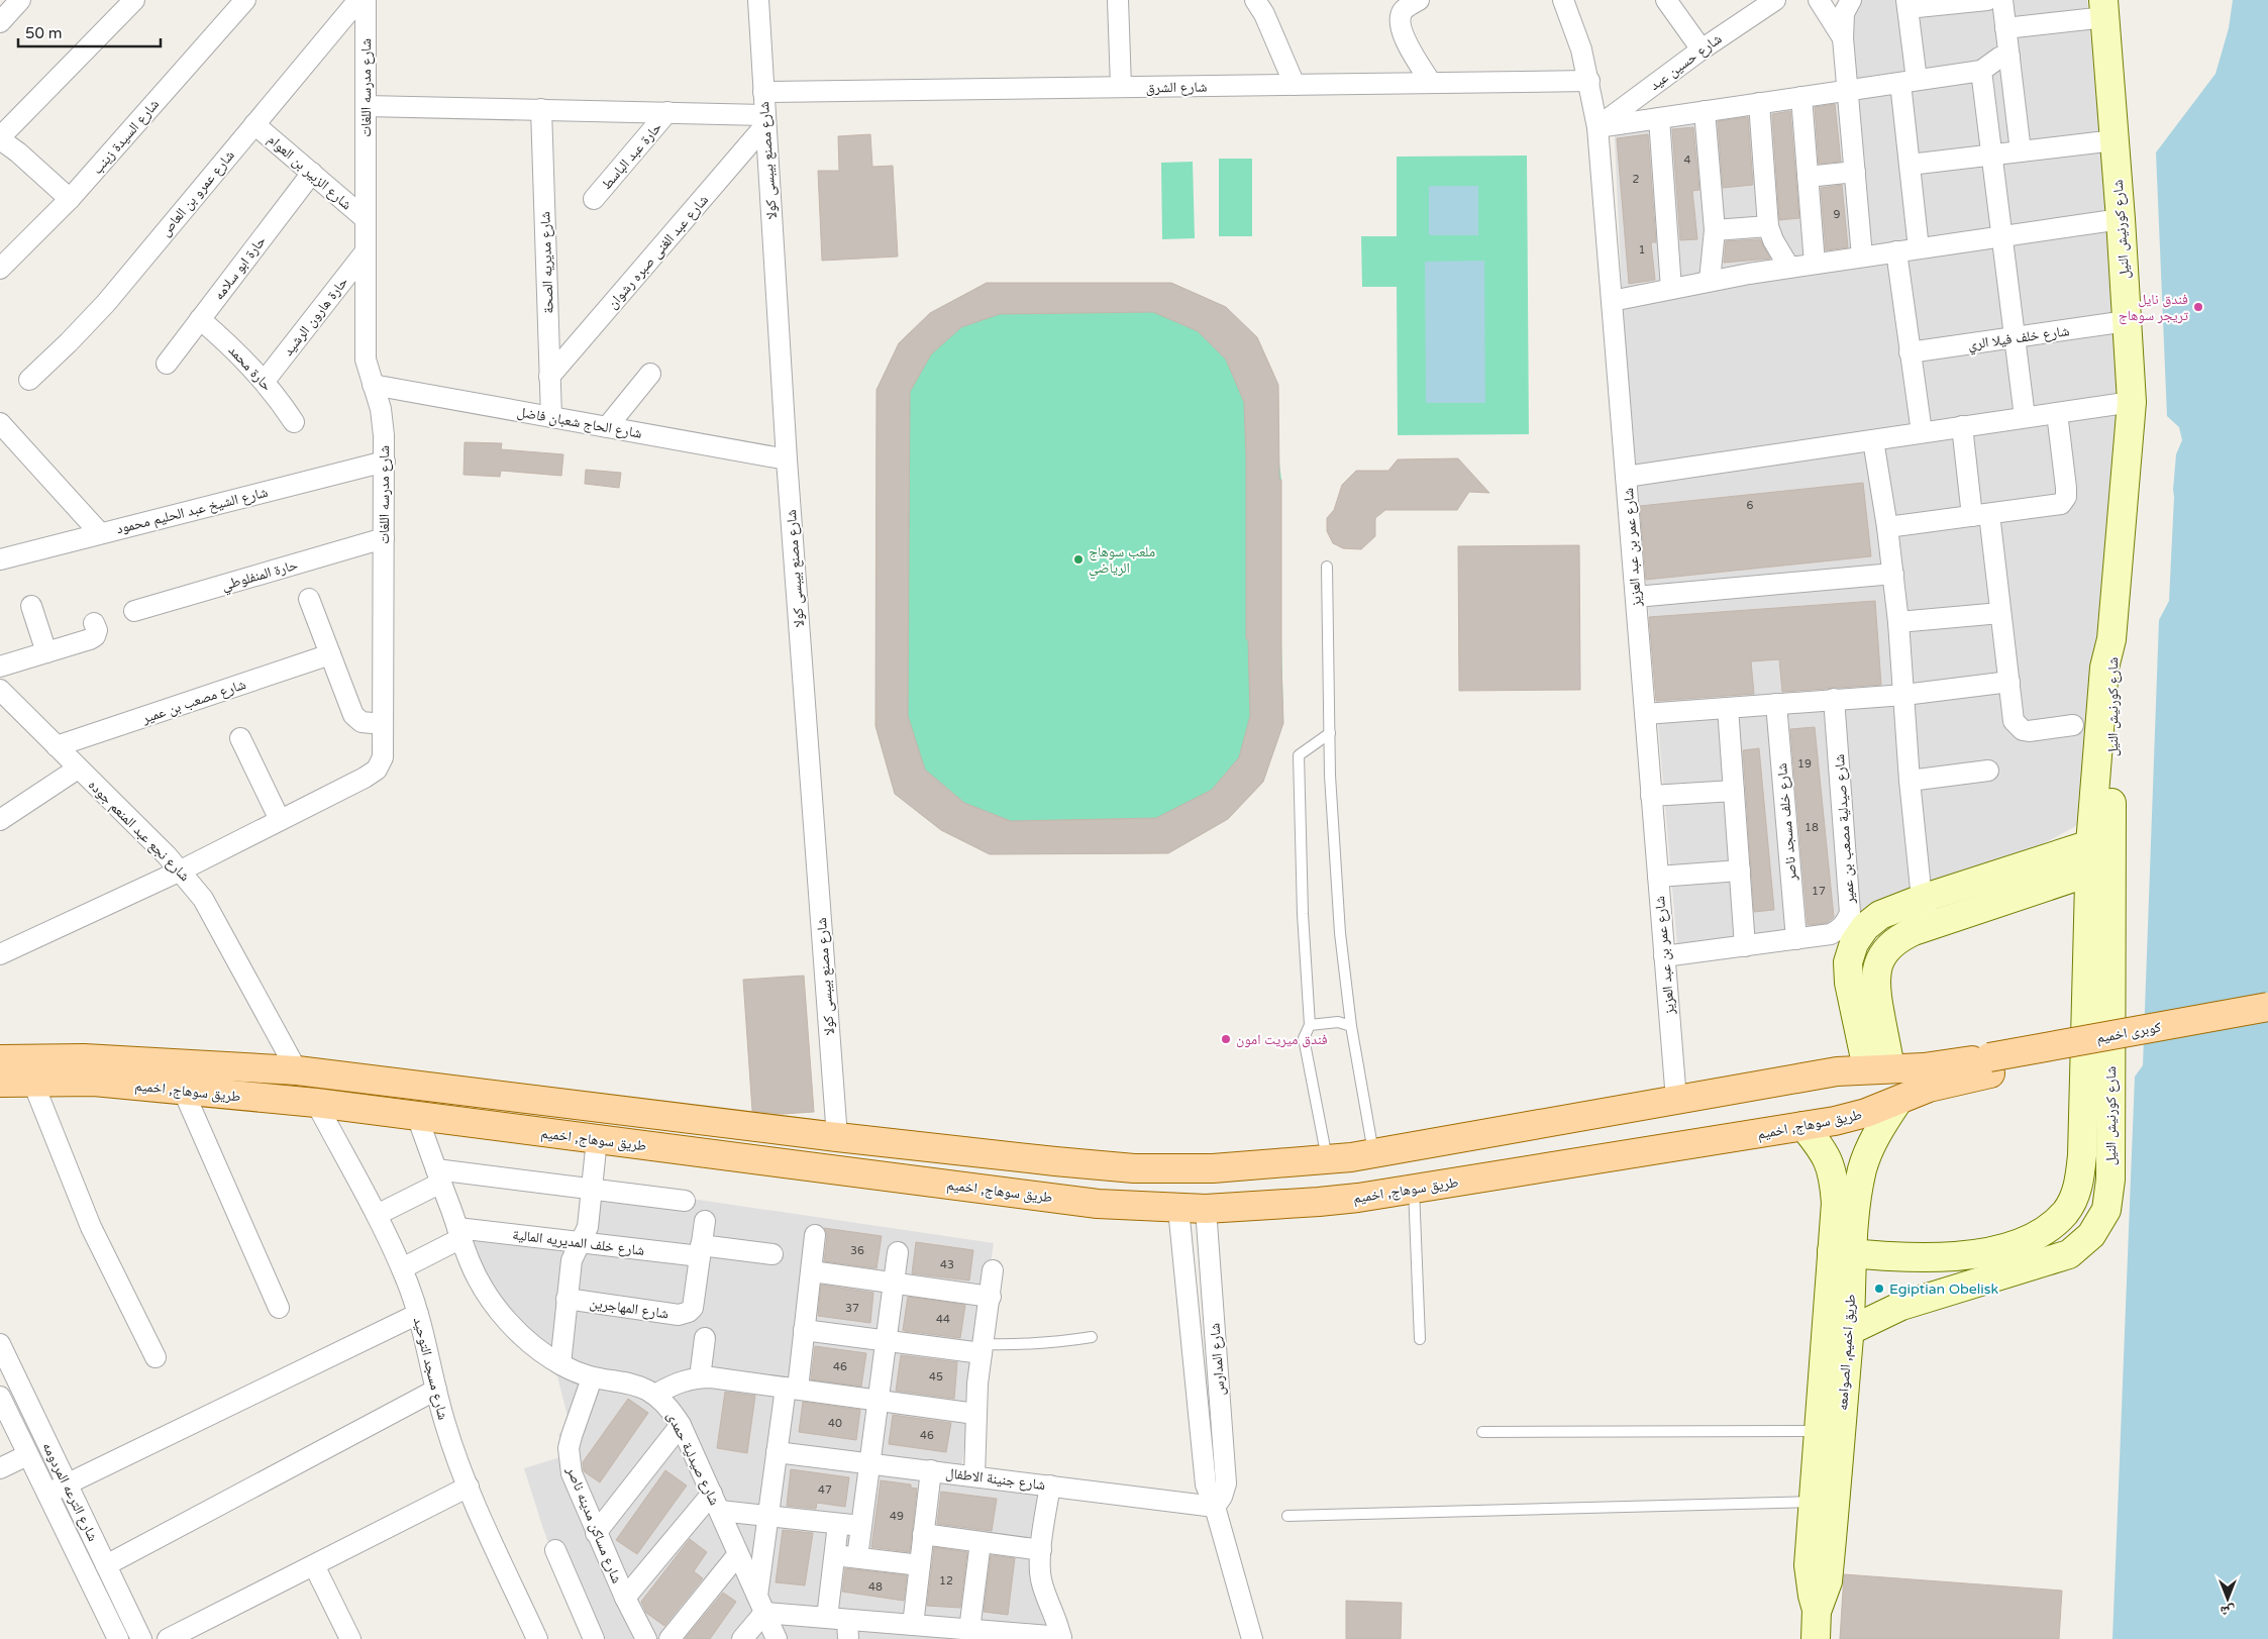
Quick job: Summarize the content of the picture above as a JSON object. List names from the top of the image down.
{
  "streets": {
    "main road": [
      "شارع كورنيش النيل",
      "كوبرى اخميم",
      "طريق سوهاج, اخميم",
      "طريق اخميم, الصوامعه"
    ],
    "street": [
      "شارع حسين عيد",
      "شارع الشرق",
      "شارع مدرسه اللغات",
      "شارع السيدة زينب",
      "حارة عبد الباسط",
      "شارع مصنع بيبسى كولا",
      "شارع الزبير بن العوام",
      "شارع عمرو بن العاص",
      "شارع عبد الغنى صبره رشوان",
      "شارع مديريه الصحة",
      "حارة ابو سلامه",
      "حارة هارون الرشيد",
      "شارع خلف فيلا الري",
      "حارة محمد",
      "شارع الحاج شعبان فاضل",
      "شارع الشيخ عبد الحليم محمود",
      "شارع عمر بن عبد العزيز",
      "حارة المنفلوطي",
      "شارع مصعب بن عمير",
      "شارع خلف مسجد ناصر",
      "شارع صيدلية مصعب بن عمير",
      "شارع نجع عبد المنعم جوده",
      "شارع خلف المديريه المالية",
      "شارع المهاجرين",
      "شارع المدارس",
      "شارع مسجد التوحيد",
      "شارع صيدلية حمدى",
      "شارع جنينة الاطفال",
      "شارع الترعه المردومه",
      "شارع مساكن مدينه ناصر"
    ]
  },
  "crossings": [
    ["شارع حسين عيد", "شارع عمر بن عبد العزيز"],
    ["شارع الشرق", "شارع مصنع بيبسى كولا"],
    ["شارع الشرق", "شارع عمر بن عبد العزيز"],
    ["شارع مدرسه اللغات", "شارع الزبير بن العوام"],
    ["شارع مدرسه اللغات", "حارة هارون الرشيد"],
    ["شارع مدرسه اللغات", "شارع الحاج شعبان فاضل"],
    ["شارع مدرسه اللغات", "شارع الشيخ عبد الحليم محمود"],
    ["شارع مدرسه اللغات", "حارة المنفلوطي"],
    ["شارع مدرسه اللغات", "شارع نجع عبد المنعم جوده"],
    ["شارع مصنع بيبسى كولا", "شارع عبد الغنى صبره رشوان"],
    ["شارع مصنع بيبسى كولا", "شارع الحاج شعبان فاضل"],
    ["شارع مصنع بيبسى كولا", "طريق سوهاج, اخميم"],
    ["شارع الزبير بن العوام", "شارع عمرو بن العاص"],
    ["شارع الزبير بن العوام", "حارة ابو سلامه"],
    ["شارع كورنيش النيل", "شارع خلف فيلا الري"],
    ["شارع كورنيش النيل", "طريق اخميم, الصوامعه"],
    ["شارع عبد الغنى صبره رشوان", "شارع مديريه الصحة"],
    ["شارع مديريه الصحة", "شارع الحاج شعبان فاضل"],
    ["حارة ابو سلامه", "حارة محمد"],
    ["حارة هارون الرشيد", "حارة محمد"],
    ["شارع عمر بن عبد العزيز", "شارع صيدلية مصعب بن عمير"],
    ["شارع عمر بن عبد العزيز", "طريق سوهاج, اخميم"],
    ["شارع مصعب بن عمير", "شارع نجع عبد المنعم جوده"],
    ["شارع خلف مسجد ناصر", "شارع صيدلية مصعب بن عمير"],
    ["شارع نجع عبد المنعم جوده", "طريق سوهاج, اخميم"],
    ["كوبرى اخميم", "طريق سوهاج, اخميم"],
    ["طريق سوهاج, اخميم", "طريق اخميم, الصوامعه"],
    ["طريق سوهاج, اخميم", "شارع المدارس"],
    ["طريق سوهاج, اخميم", "شارع مسجد التوحيد"],
    ["طريق سوهاج, اخميم", "شارع صيدلية حمدى"],
    ["شارع خلف المديريه المالية", "شارع المهاجرين"],
    ["شارع خلف المديريه المالية", "شارع صيدلية حمدى"],
    ["شارع المدارس", "شارع جنينة الاطفال"],
    ["شارع صيدلية حمدى", "شارع مساكن مدينه ناصر"]
  ],
  "places": [
    "فندق نايل تريجر سوهاج",
    "ملعب سوهاج الرياضي",
    "فندق ميريت امون",
    "Egiptian Obelisk"
  ],
  "house_numbers": [
    "4",
    "2",
    "9",
    "1",
    "6",
    "19",
    "18",
    "17",
    "36",
    "43",
    "37",
    "44",
    "46",
    "45",
    "40",
    "46",
    "47",
    "49",
    "12",
    "48"
  ],
  "scale_bar": "50 m",
  "north": "bottom"
}
